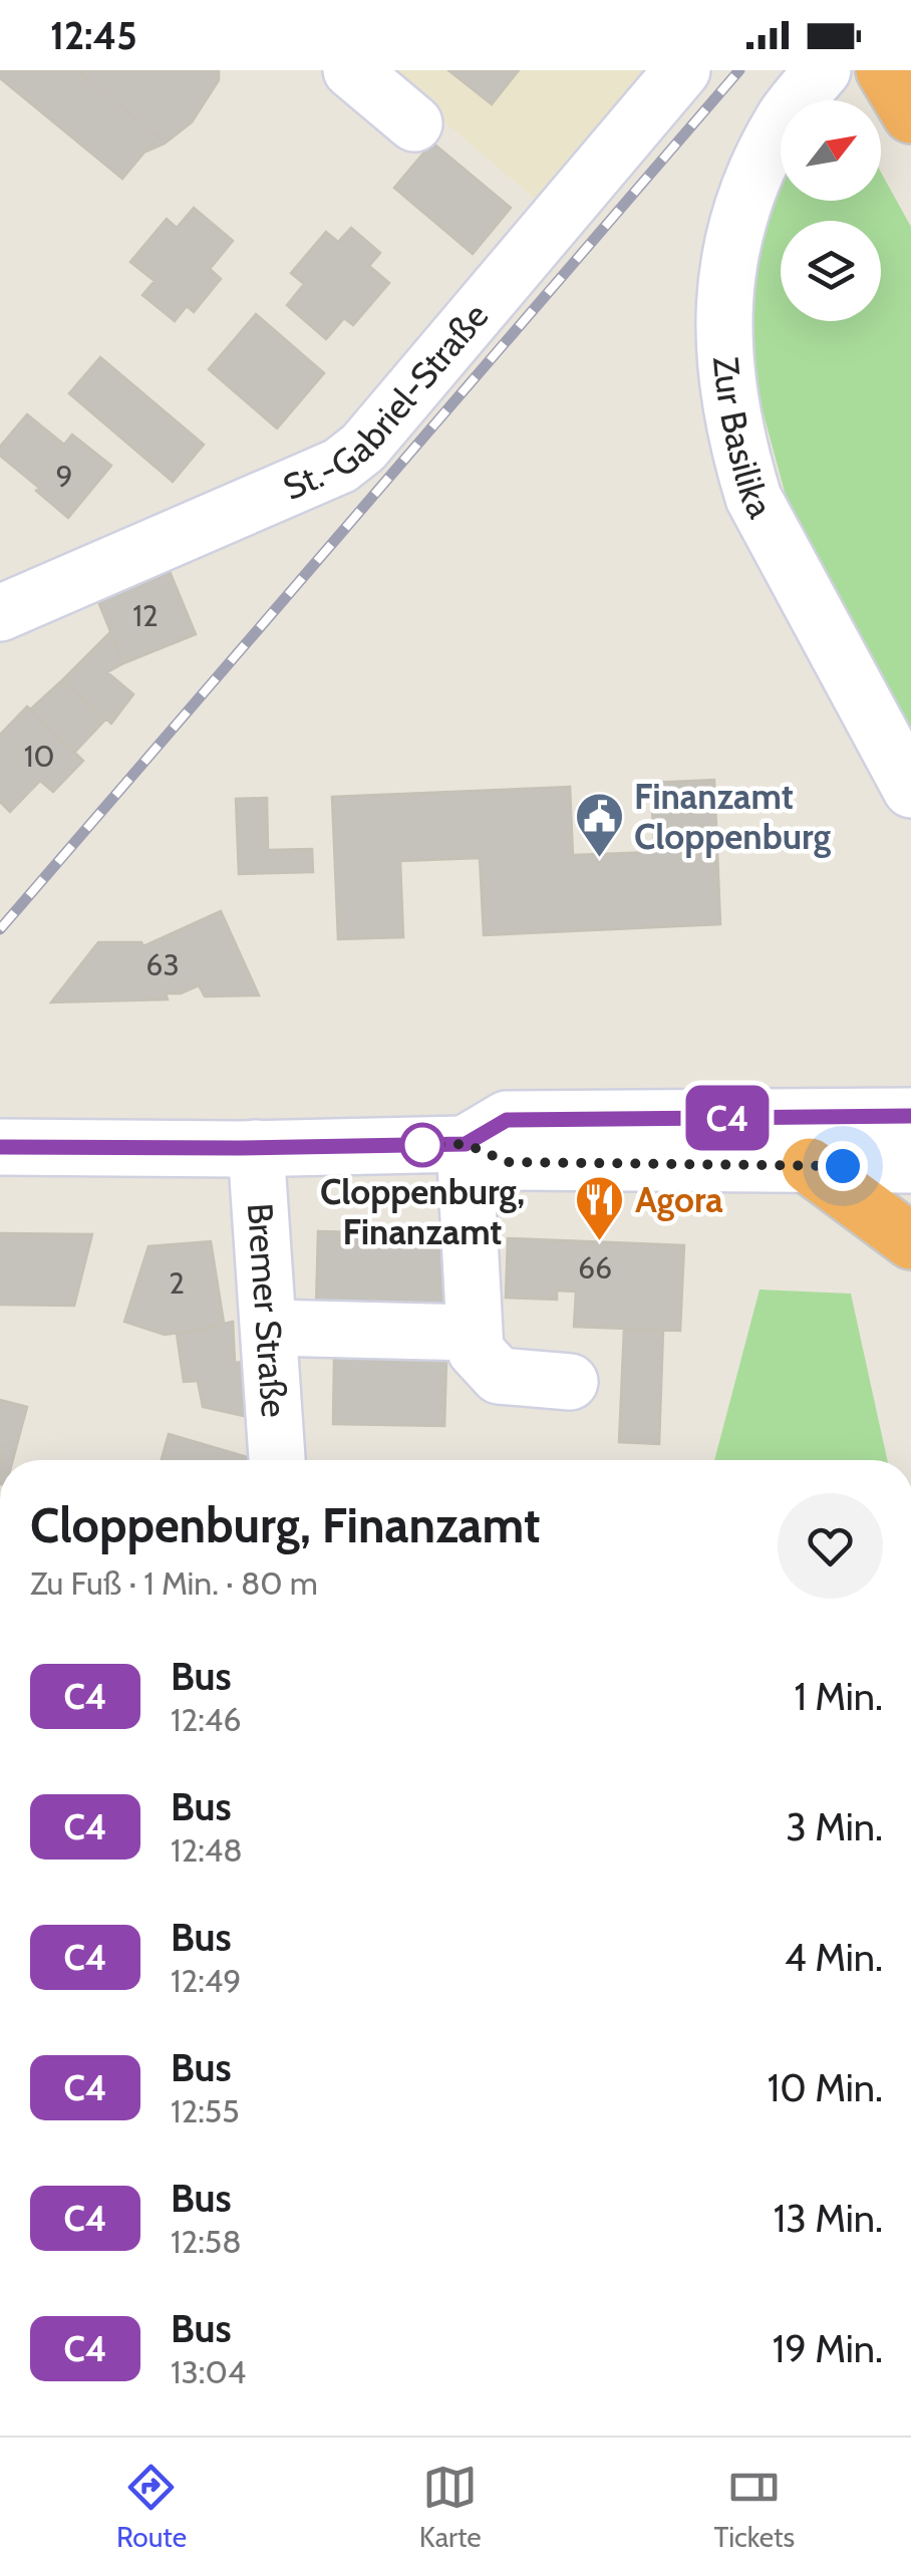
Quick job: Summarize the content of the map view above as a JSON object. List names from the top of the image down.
{
  "streets": {
    "street": ["St.-Gabriel-Straße", "Zur Basilika", "Bremer Straße"]
  },
  "places": {
    "public building": ["Finanzamt Cloppenburg"],
    "other": ["Cloppenburg, Finanzamt"],
    "restaurant": ["Agora"]
  },
  "lines": ["bus line C4"],
  "house_numbers": [
    "9",
    "12",
    "10",
    "63",
    "66",
    "2"
  ],
  "north": "top right",
  "page": {
    "status": "12:45",
    "on_map": "C4",
    "heading": ["Cloppenburg, Finanzamt", "Zu Fuß · 1 Min. · 80 m"],
    "list": [
      {
        "mark": "C4",
        "name": "Bus",
        "note": "12:46",
        "value": "1 Min."
      },
      {
        "mark": "C4",
        "name": "Bus",
        "note": "12:48",
        "value": "3 Min."
      },
      {
        "mark": "C4",
        "name": "Bus",
        "note": "12:49",
        "value": "4 Min."
      },
      {
        "mark": "C4",
        "name": "Bus",
        "note": "12:55",
        "value": "10 Min."
      },
      {
        "mark": "C4",
        "name": "Bus",
        "note": "12:58",
        "value": "13 Min."
      },
      {
        "mark": "C4",
        "name": "Bus",
        "note": "13:04",
        "value": "19 Min."
      }
    ],
    "tabs": ["Route", "Karte", "Tickets"]
  }
}
